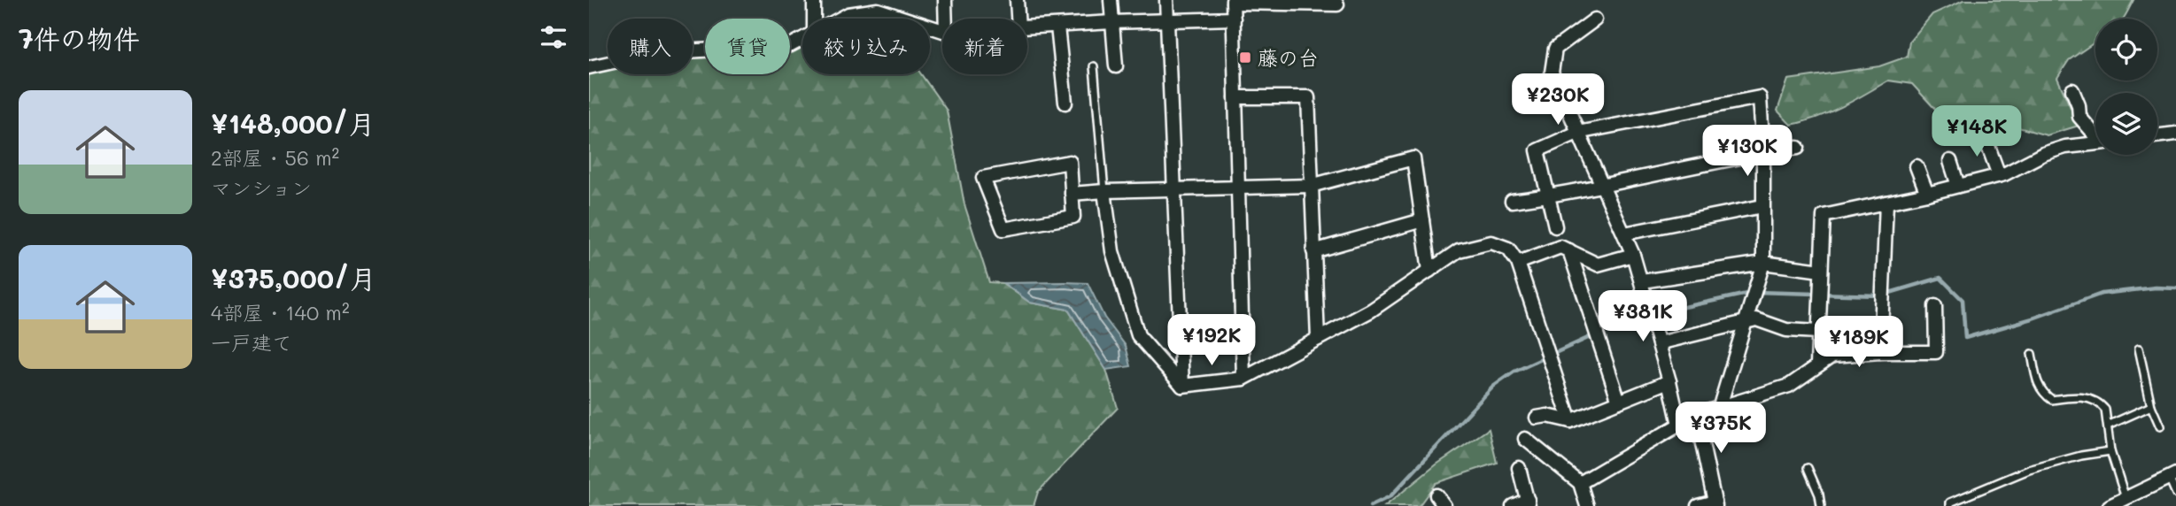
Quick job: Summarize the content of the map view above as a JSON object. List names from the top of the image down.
{
  "places": {
    "transit": ["藤の台"]
  },
  "page": {
    "heading": "7件の物件",
    "chip": [
      "購入",
      "賃貸",
      "絞り込み",
      "新着"
    ],
    "price": [
      "¥230K",
      "¥148K",
      "¥130K",
      "¥381K",
      "¥192K",
      "¥189K",
      "¥375K"
    ],
    "list": [
      {
        "name": "¥148,000/月",
        "note": "2部屋 · 56 m² · マンション"
      },
      {
        "name": "¥375,000/月",
        "note": "4部屋 · 140 m² · 一戸建て"
      }
    ]
  }
}
